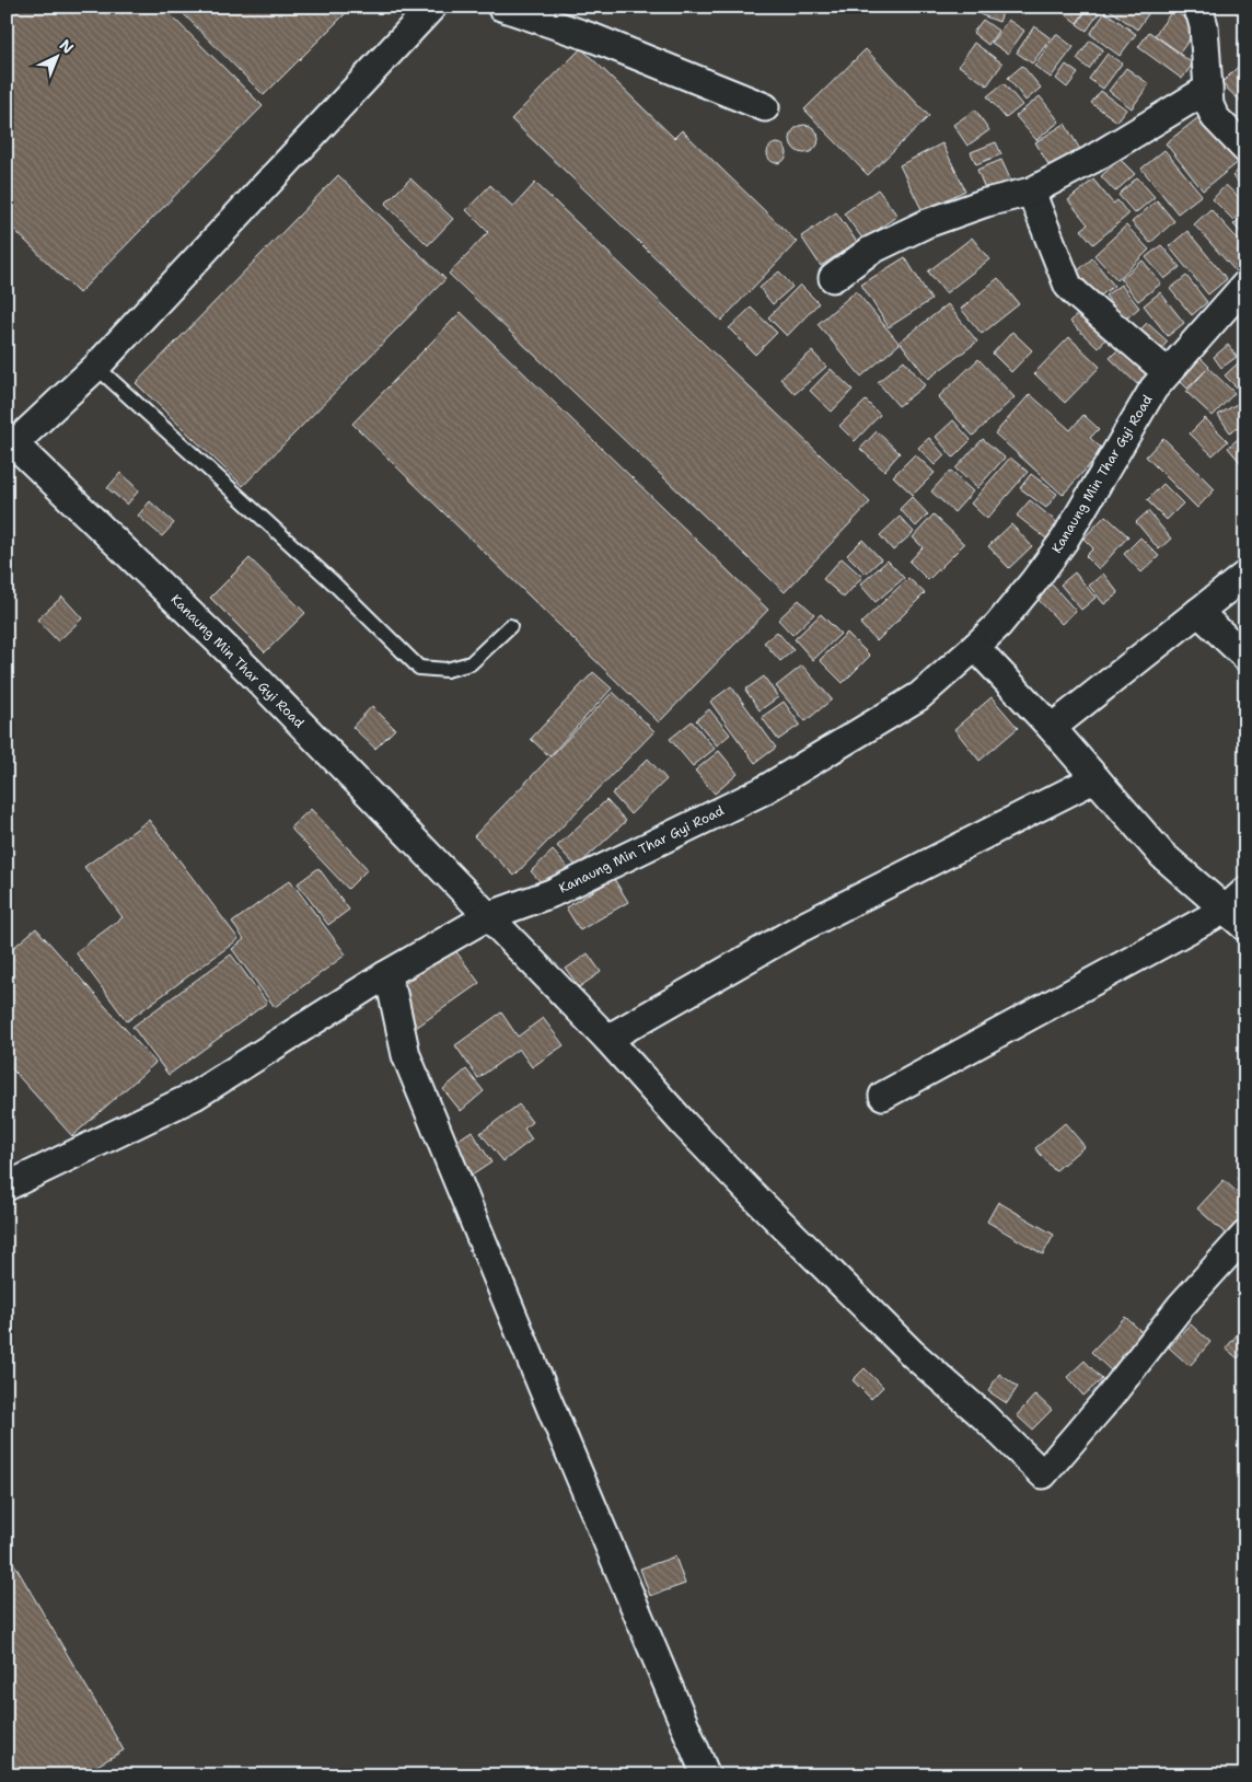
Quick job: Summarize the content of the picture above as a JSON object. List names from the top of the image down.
{
  "streets": {
    "street": ["Kanaung Min Thar Gyi Road"]
  },
  "north": "top right"
}
